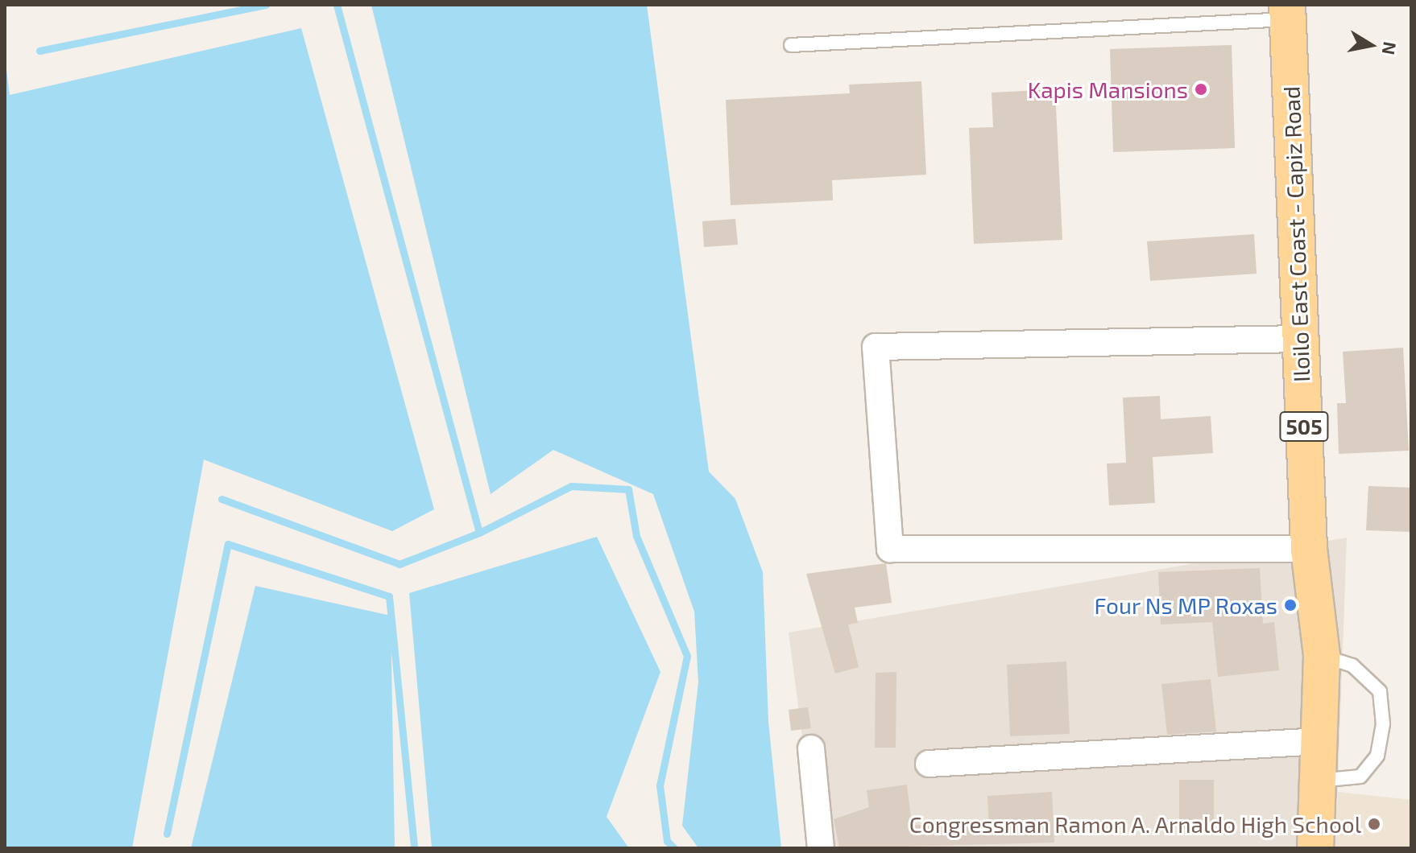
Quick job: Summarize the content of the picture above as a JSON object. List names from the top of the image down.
{
  "streets": {
    "main road": ["Iloilo East Coast - Capiz Road", "505"]
  },
  "places": ["Kapis Mansions", "Four Ns MP Roxas", "Congressman Ramon A. Arnaldo High School"],
  "north": "right"
}
